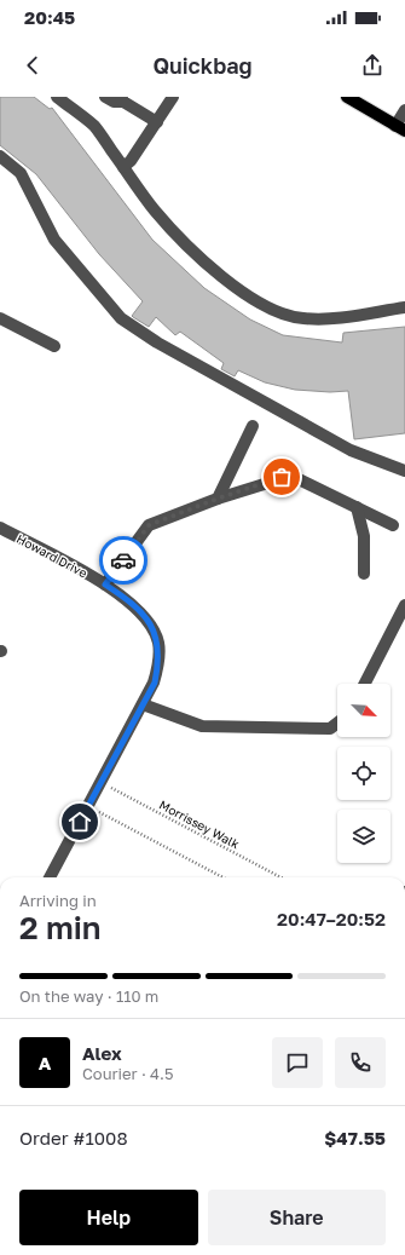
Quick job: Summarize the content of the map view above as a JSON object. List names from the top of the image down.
{
  "streets": {
    "street": ["Howard Drive"],
    "path": ["Morrissey Walk"]
  },
  "crossings": [
    ["Howard Drive", "Morrissey Walk"]
  ],
  "north": "bottom right",
  "page": {
    "status": "20:45",
    "header": "Quickbag",
    "heading": ["2 min", "Arriving in", "20:47–20:52"],
    "panel": [
      "Alex",
      "Courier · 4.5",
      "Order #1008",
      "$47.55"
    ],
    "bar": "On the way · 110 m",
    "round": "A",
    "buttons": ["Help", "Share"]
  }
}
